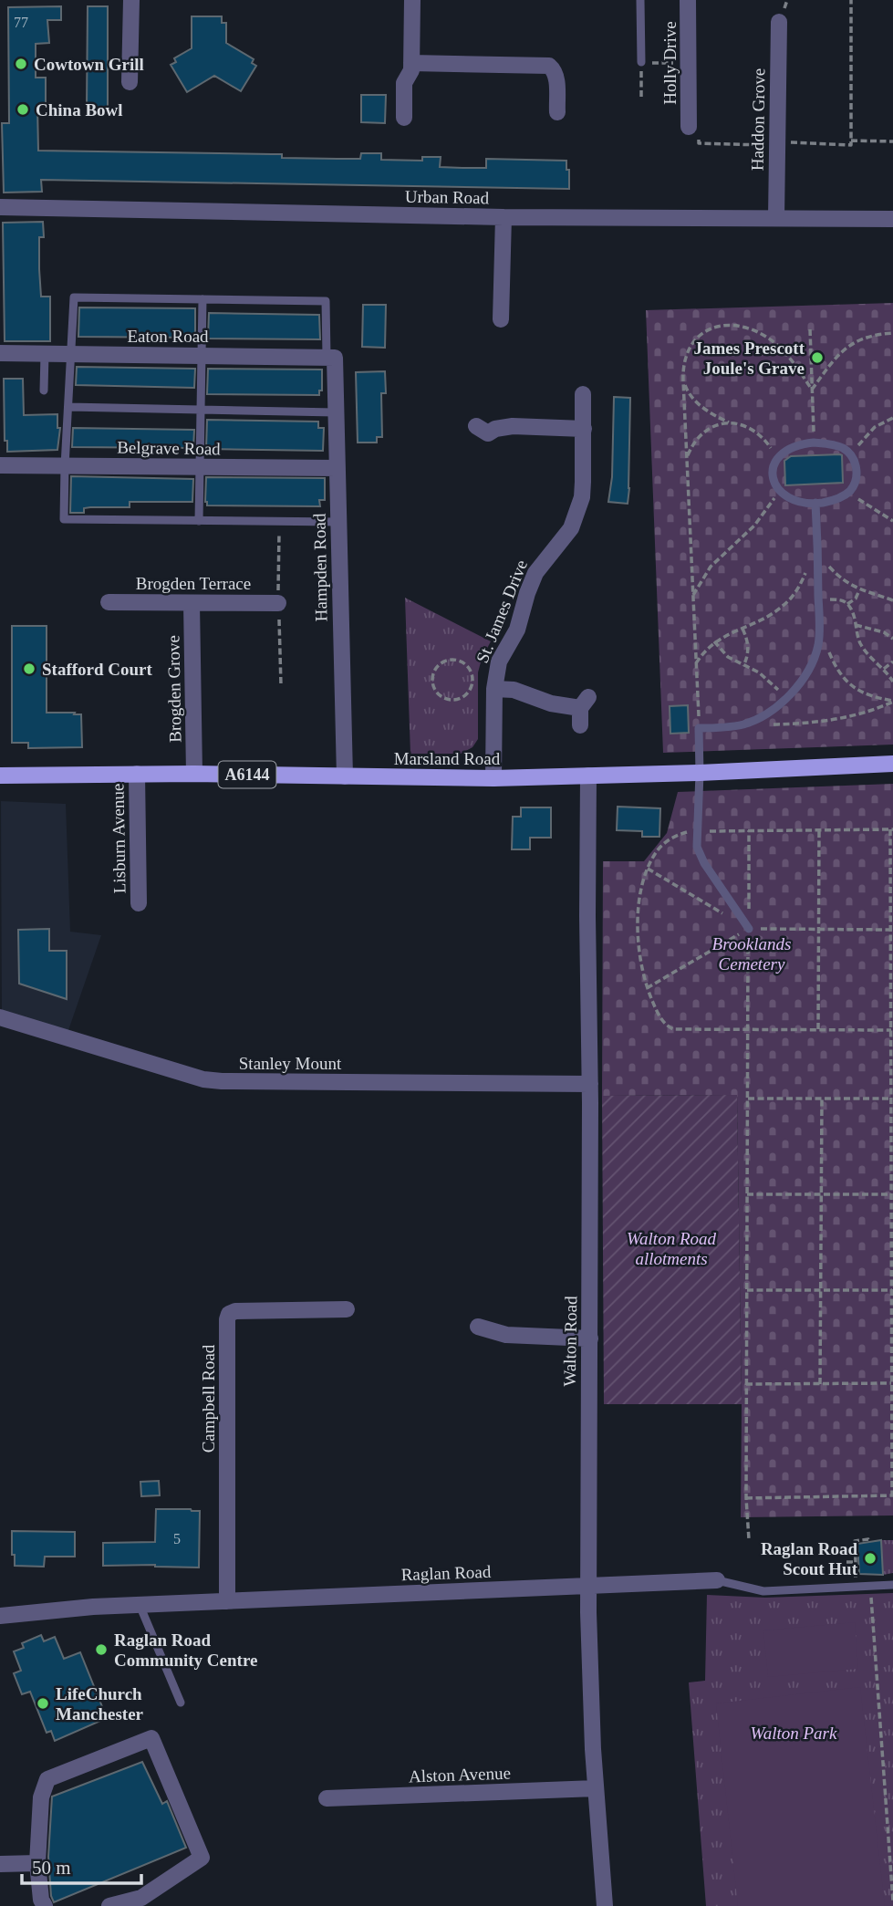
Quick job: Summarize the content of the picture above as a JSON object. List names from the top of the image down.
{
  "streets": {
    "main road": ["Marsland Road", "A6144"],
    "street": [
      "Holly Drive",
      "Haddon Grove",
      "Urban Road",
      "Eaton Road",
      "Belgrave Road",
      "Hampden Road",
      "Brogden Terrace",
      "St. James Drive",
      "Brogden Grove",
      "Lisburn Avenue",
      "Stanley Mount",
      "Walton Road",
      "Campbell Road",
      "Raglan Road",
      "Alston Avenue"
    ]
  },
  "crossings": [
    ["Haddon Grove", "Urban Road"],
    ["Eaton Road", "Hampden Road"],
    ["Belgrave Road", "Hampden Road"],
    ["Hampden Road", "Marsland Road"],
    ["Brogden Terrace", "Brogden Grove"],
    ["St. James Drive", "Marsland Road"],
    ["Brogden Grove", "Marsland Road"],
    ["Marsland Road", "Lisburn Avenue"],
    ["Marsland Road", "Walton Road"],
    ["Stanley Mount", "Walton Road"],
    ["Walton Road", "Raglan Road"],
    ["Walton Road", "Alston Avenue"],
    ["Campbell Road", "Raglan Road"]
  ],
  "parks": ["Brooklands Cemetery", "Walton Road allotments", "Walton Park"],
  "places": [
    "Cowtown Grill",
    "China Bowl",
    "James Prescott Joule's Grave",
    "Stafford Court",
    "Raglan Road Scout Hut",
    "Raglan Road Community Centre",
    "LifeChurch Manchester"
  ],
  "house_numbers": ["77", "5"],
  "scale_bar": "50 m"
}
